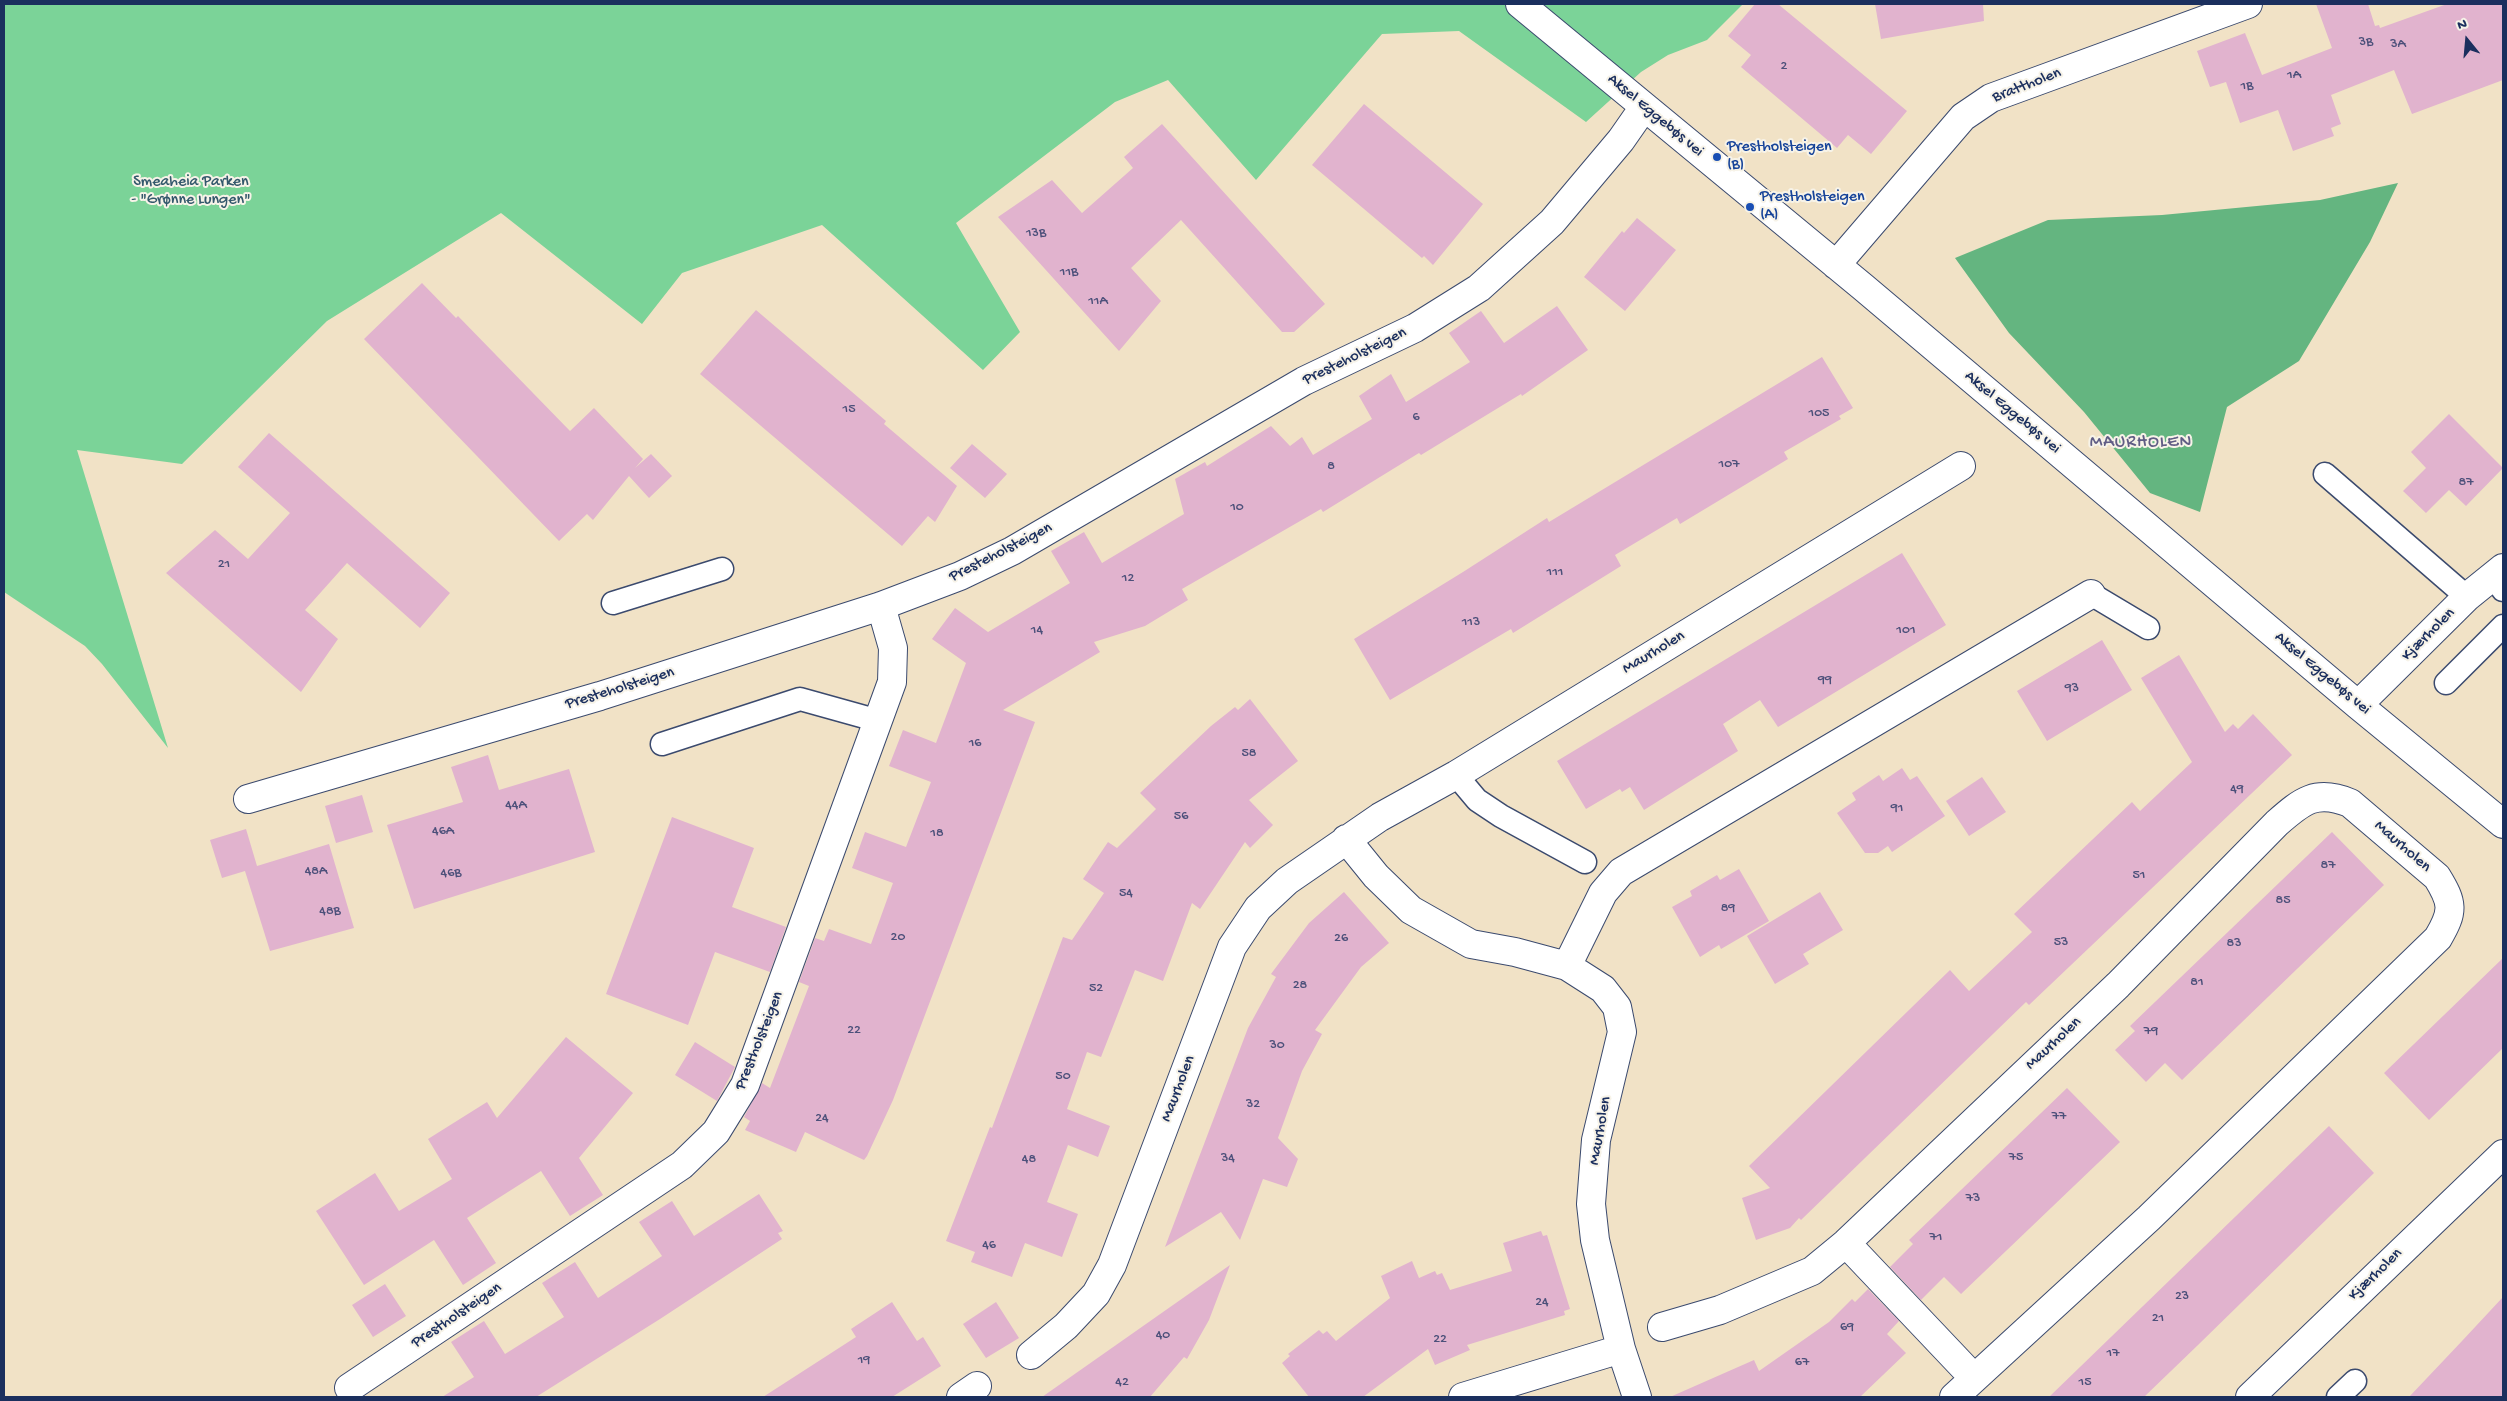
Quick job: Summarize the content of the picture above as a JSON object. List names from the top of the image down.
{
  "streets": {
    "street": [
      "Brattholen",
      "Aksel Eggebøs vei",
      "Presteholsteigen",
      "Kjærholen",
      "Maurholen",
      "Prestholsteigen"
    ]
  },
  "crossings": [
    ["Brattholen", "Aksel Eggebøs vei"],
    ["Aksel Eggebøs vei", "Presteholsteigen"],
    ["Aksel Eggebøs vei", "Kjærholen"],
    ["Presteholsteigen", "Prestholsteigen"]
  ],
  "districts": ["MAURHOLEN"],
  "parks": ["Smeaheia Parken - \"Grønne Lungen\""],
  "places": ["Prestholsteigen (B)", "Prestholsteigen (A)"],
  "house_numbers": [
    "3B",
    "3A",
    "2",
    "1A",
    "1B",
    "13B",
    "11B",
    "11A",
    "15",
    "105",
    "6",
    "107",
    "8",
    "87",
    "10",
    "21",
    "111",
    "12",
    "113",
    "14",
    "101",
    "99",
    "93",
    "16",
    "58",
    "49",
    "44A",
    "91",
    "56",
    "46A",
    "18",
    "87",
    "48A",
    "46B",
    "51",
    "54",
    "85",
    "89",
    "48B",
    "20",
    "26",
    "53",
    "83",
    "81",
    "28",
    "52",
    "22",
    "79",
    "30",
    "50",
    "32",
    "77",
    "24",
    "75",
    "34",
    "48",
    "73",
    "71",
    "46",
    "23",
    "24",
    "21",
    "69",
    "40",
    "22",
    "17",
    "19",
    "67",
    "42",
    "15"
  ],
  "north": "top"
}
